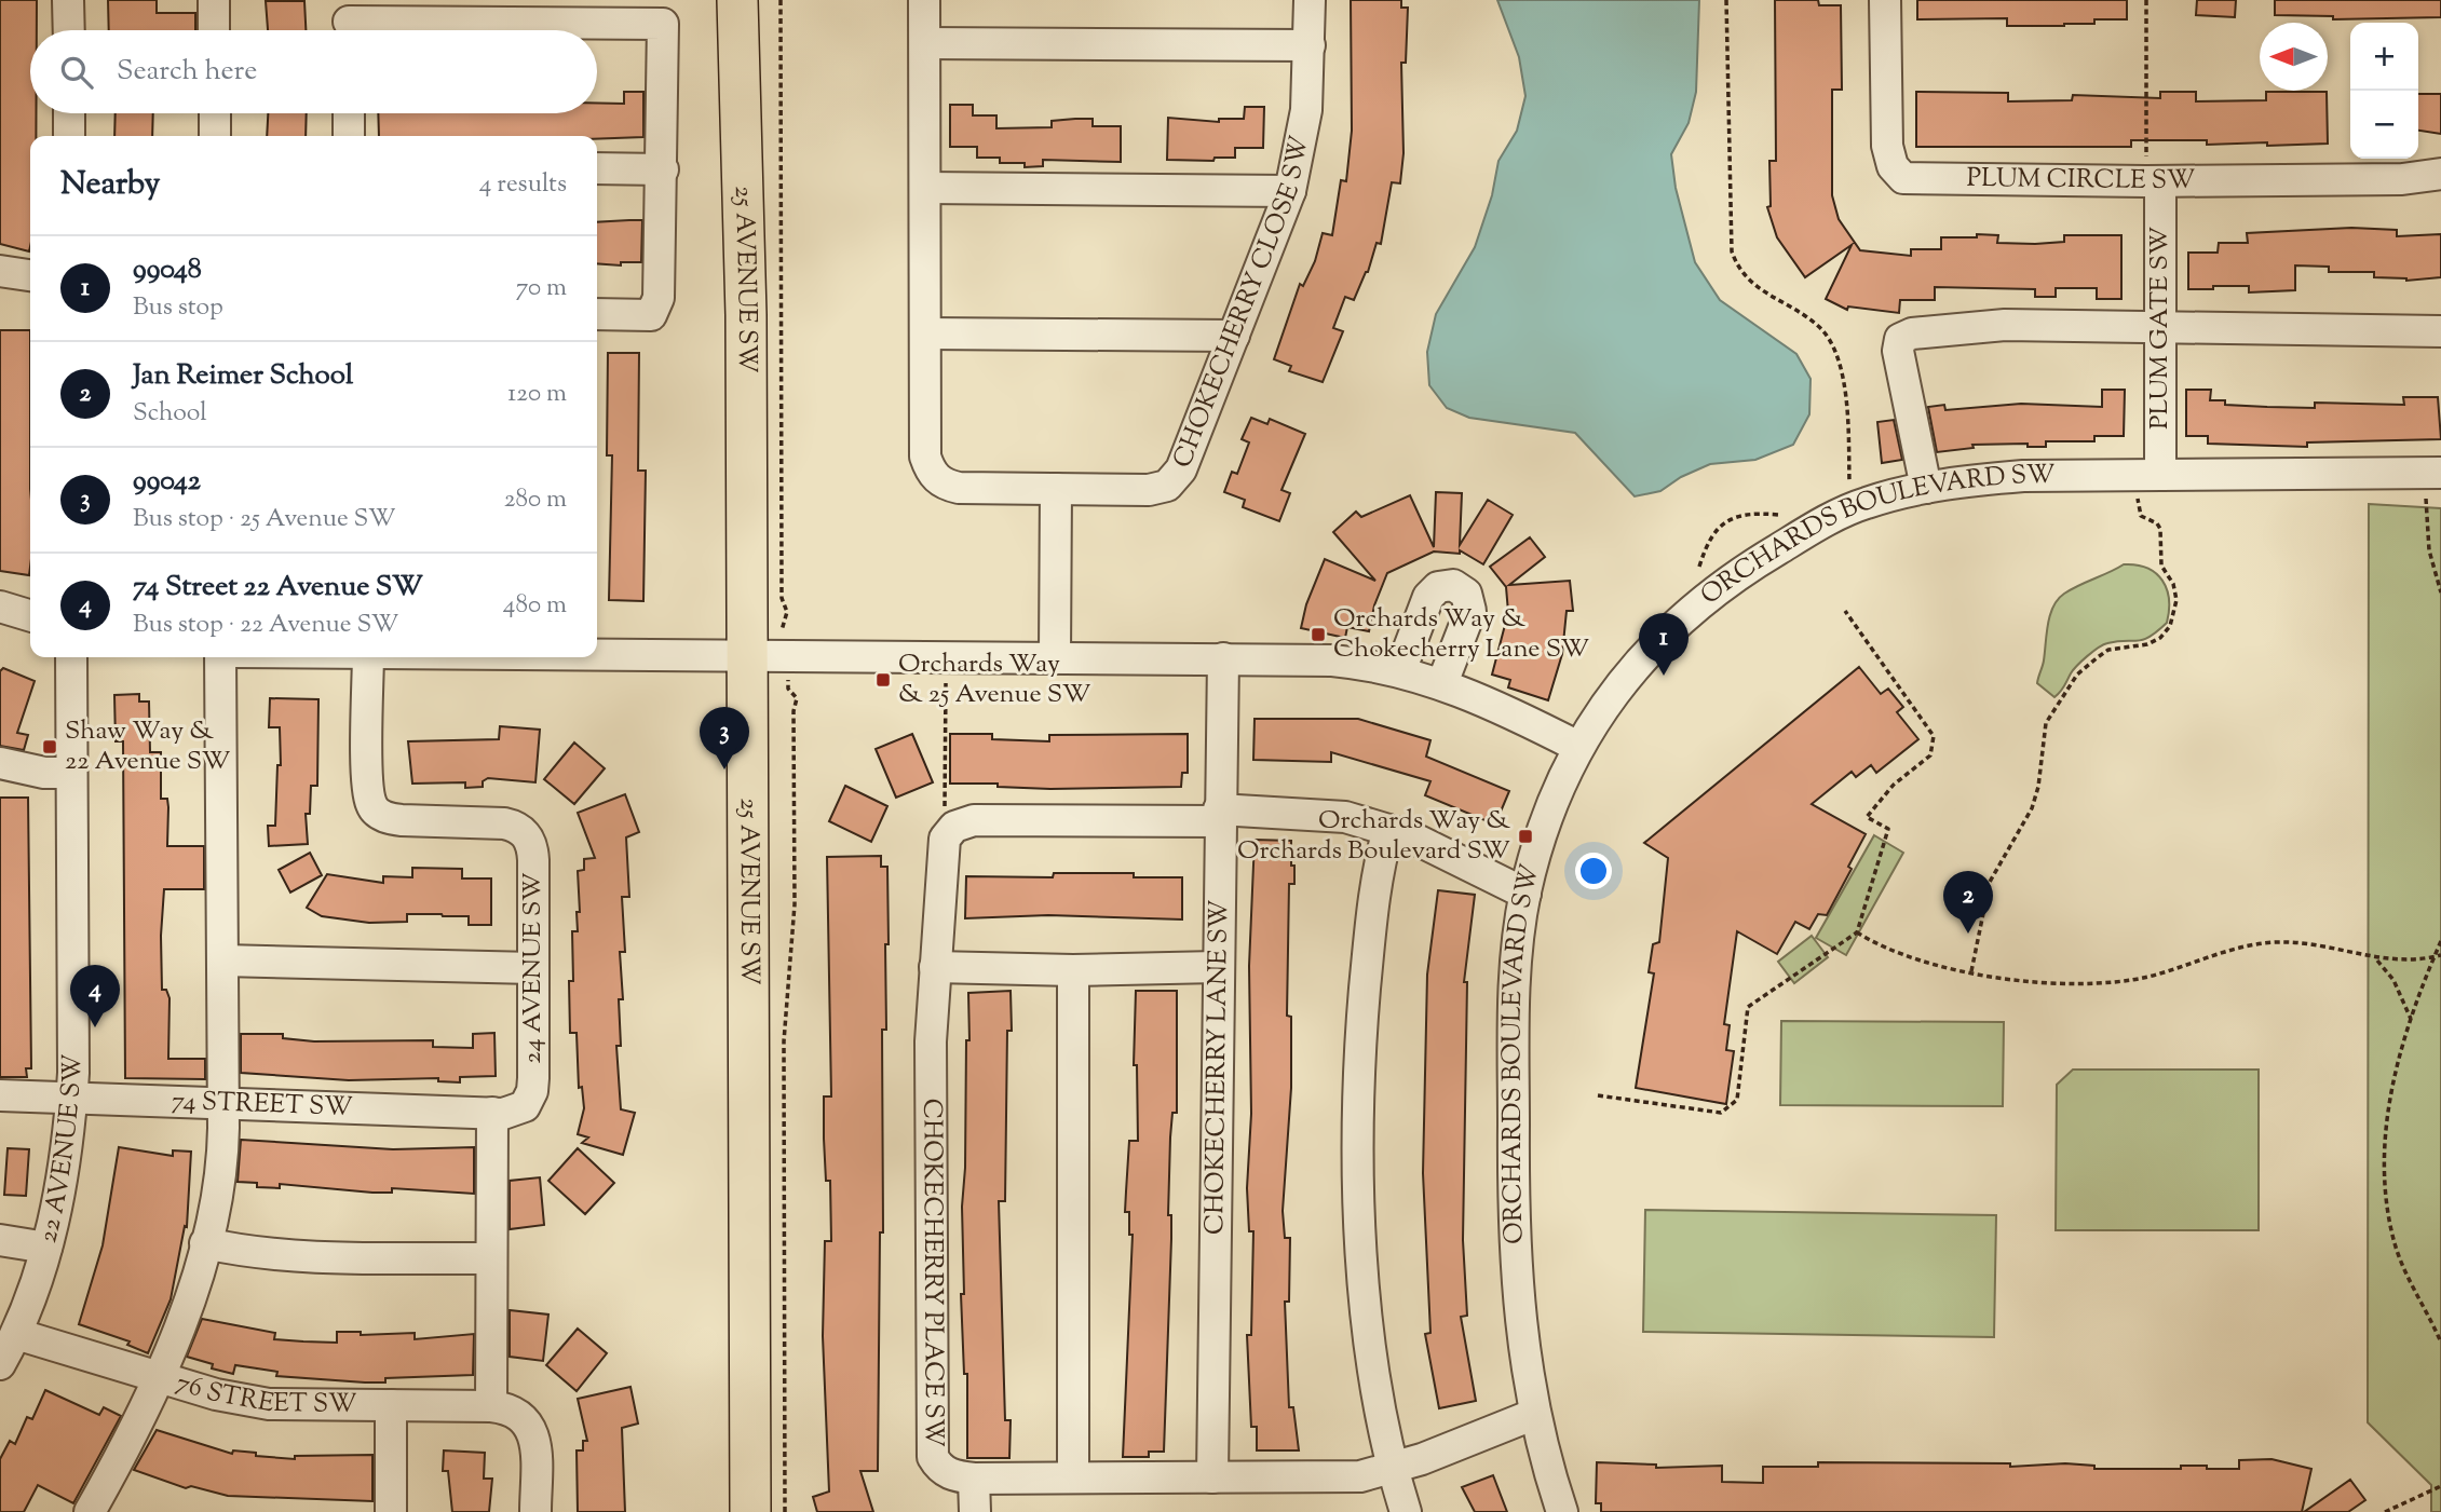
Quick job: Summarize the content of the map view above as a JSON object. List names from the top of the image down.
{
  "streets": {
    "main road": ["25 AVENUE SW"],
    "street": [
      "PLUM CIRCLE SW",
      "CHOKECHERRY CLOSE SW",
      "PLUM GATE SW",
      "ORCHARDS BOULEVARD SW",
      "24 AVENUE SW",
      "CHOKECHERRY LANE SW",
      "74 STREET SW",
      "22 AVENUE SW",
      "CHOKECHERRY PLACE SW",
      "76 STREET SW"
    ]
  },
  "crossings": [
    ["PLUM CIRCLE SW", "PLUM GATE SW"],
    ["PLUM GATE SW", "ORCHARDS BOULEVARD SW"],
    ["ORCHARDS BOULEVARD SW", "CHOKECHERRY PLACE SW"],
    ["24 AVENUE SW", "74 STREET SW"],
    ["CHOKECHERRY LANE SW", "CHOKECHERRY PLACE SW"],
    ["74 STREET SW", "22 AVENUE SW"],
    ["22 AVENUE SW", "76 STREET SW"]
  ],
  "places": {
    "transit": [
      "Orchards Way & Chokecherry Lane SW",
      "Orchards Way & 25 Avenue SW",
      "Shaw Way & 22 Avenue SW",
      "Orchards Way & Orchards Boulevard SW"
    ]
  },
  "north": "left",
  "page": {
    "map_buttons": ["+", "−"],
    "search": "Search here",
    "heading": ["Nearby", "4 results"],
    "list": [
      {
        "mark": "1",
        "name": "99048",
        "note": "Bus stop",
        "value": "70 m"
      },
      {
        "mark": "2",
        "name": "Jan Reimer School",
        "note": "School",
        "value": "120 m"
      },
      {
        "mark": "3",
        "name": "99042",
        "note": "Bus stop · 25 Avenue SW",
        "value": "280 m"
      },
      {
        "mark": "4",
        "name": "74 Street 22 Avenue SW",
        "note": "Bus stop · 22 Avenue SW",
        "value": "480 m"
      }
    ],
    "pins": [
      "1",
      "3",
      "2",
      "4"
    ]
  }
}
